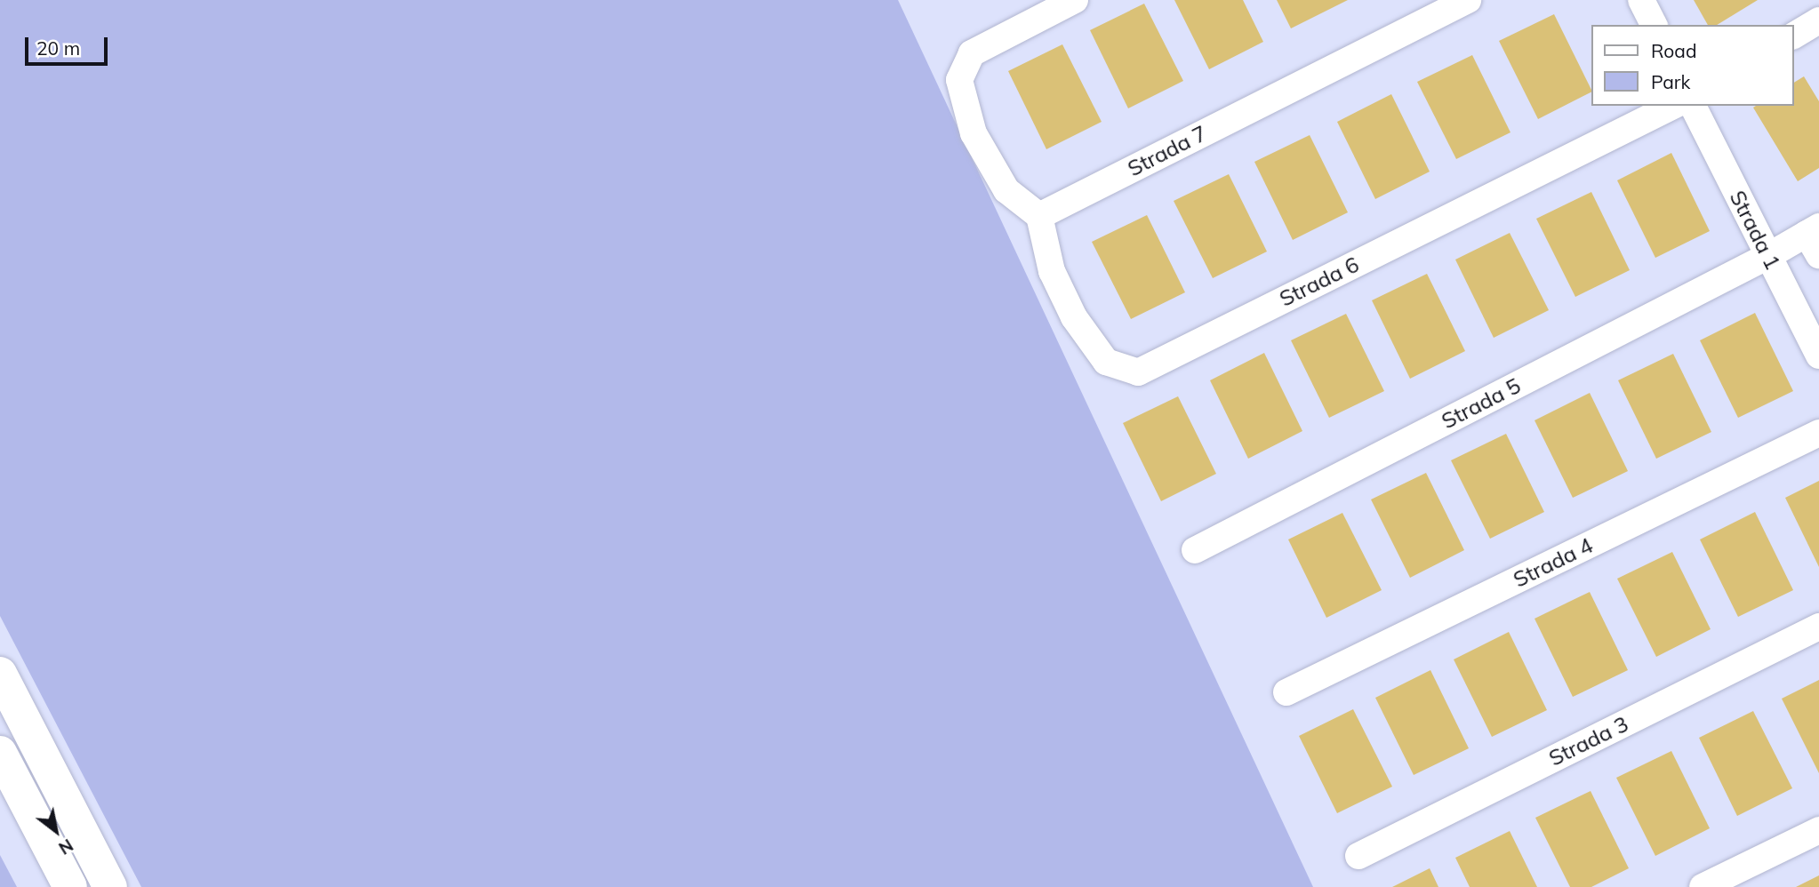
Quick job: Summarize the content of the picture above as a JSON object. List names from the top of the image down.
{
  "streets": {
    "street": [
      "Strada 7",
      "Strada 1",
      "Strada 6",
      "Strada 5",
      "Strada 4",
      "Strada 3"
    ]
  },
  "crossings": [
    ["Strada 7", "Strada 6"],
    ["Strada 1", "Strada 5"]
  ],
  "legend": ["Road", "Park"],
  "scale_bar": "20 m",
  "north": "bottom right"
}
